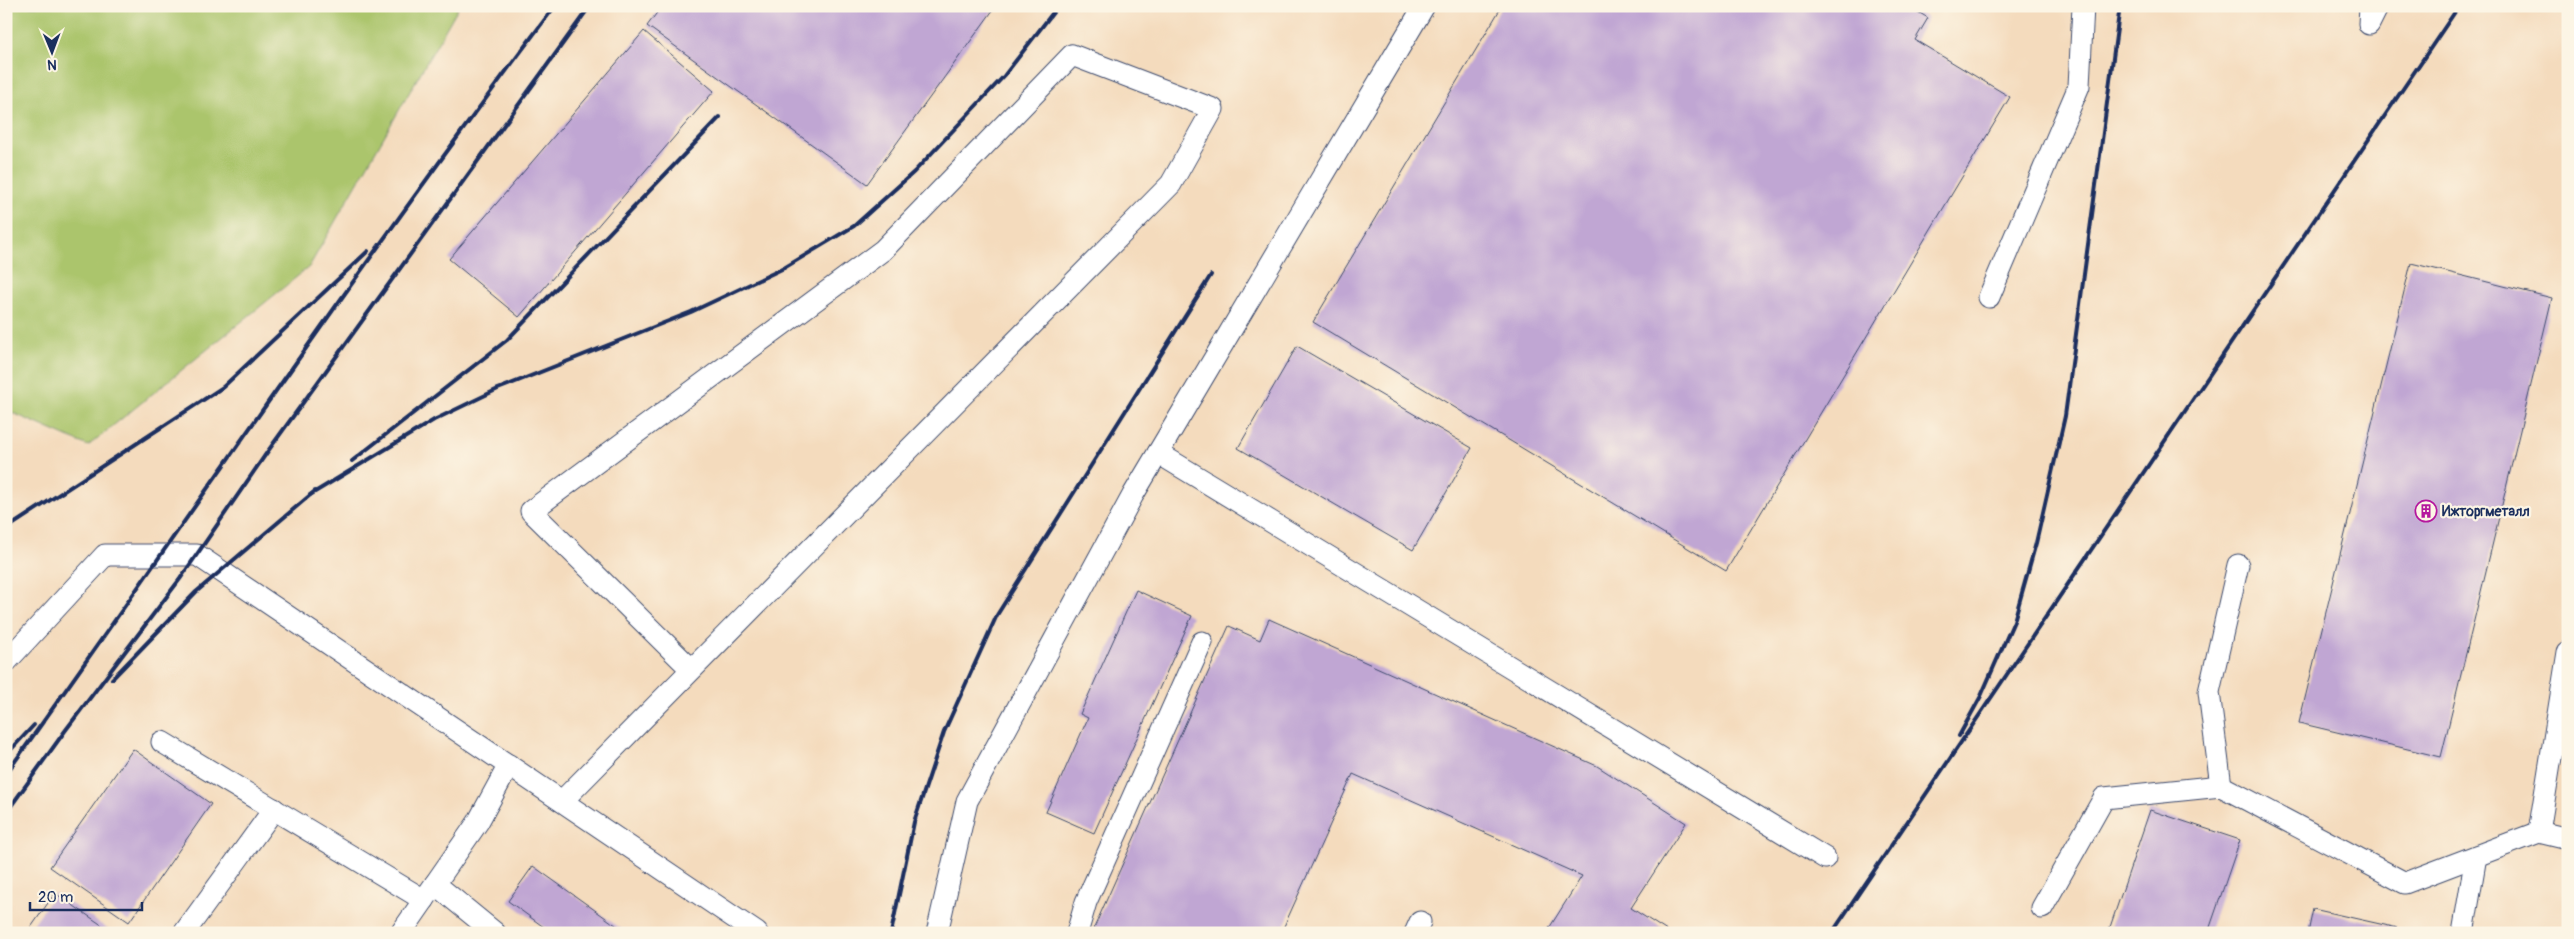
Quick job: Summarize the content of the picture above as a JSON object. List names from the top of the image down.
{
  "places": {
    "building": ["Ижторгметалл"]
  },
  "scale_bar": "20 m",
  "north": "bottom"
}
